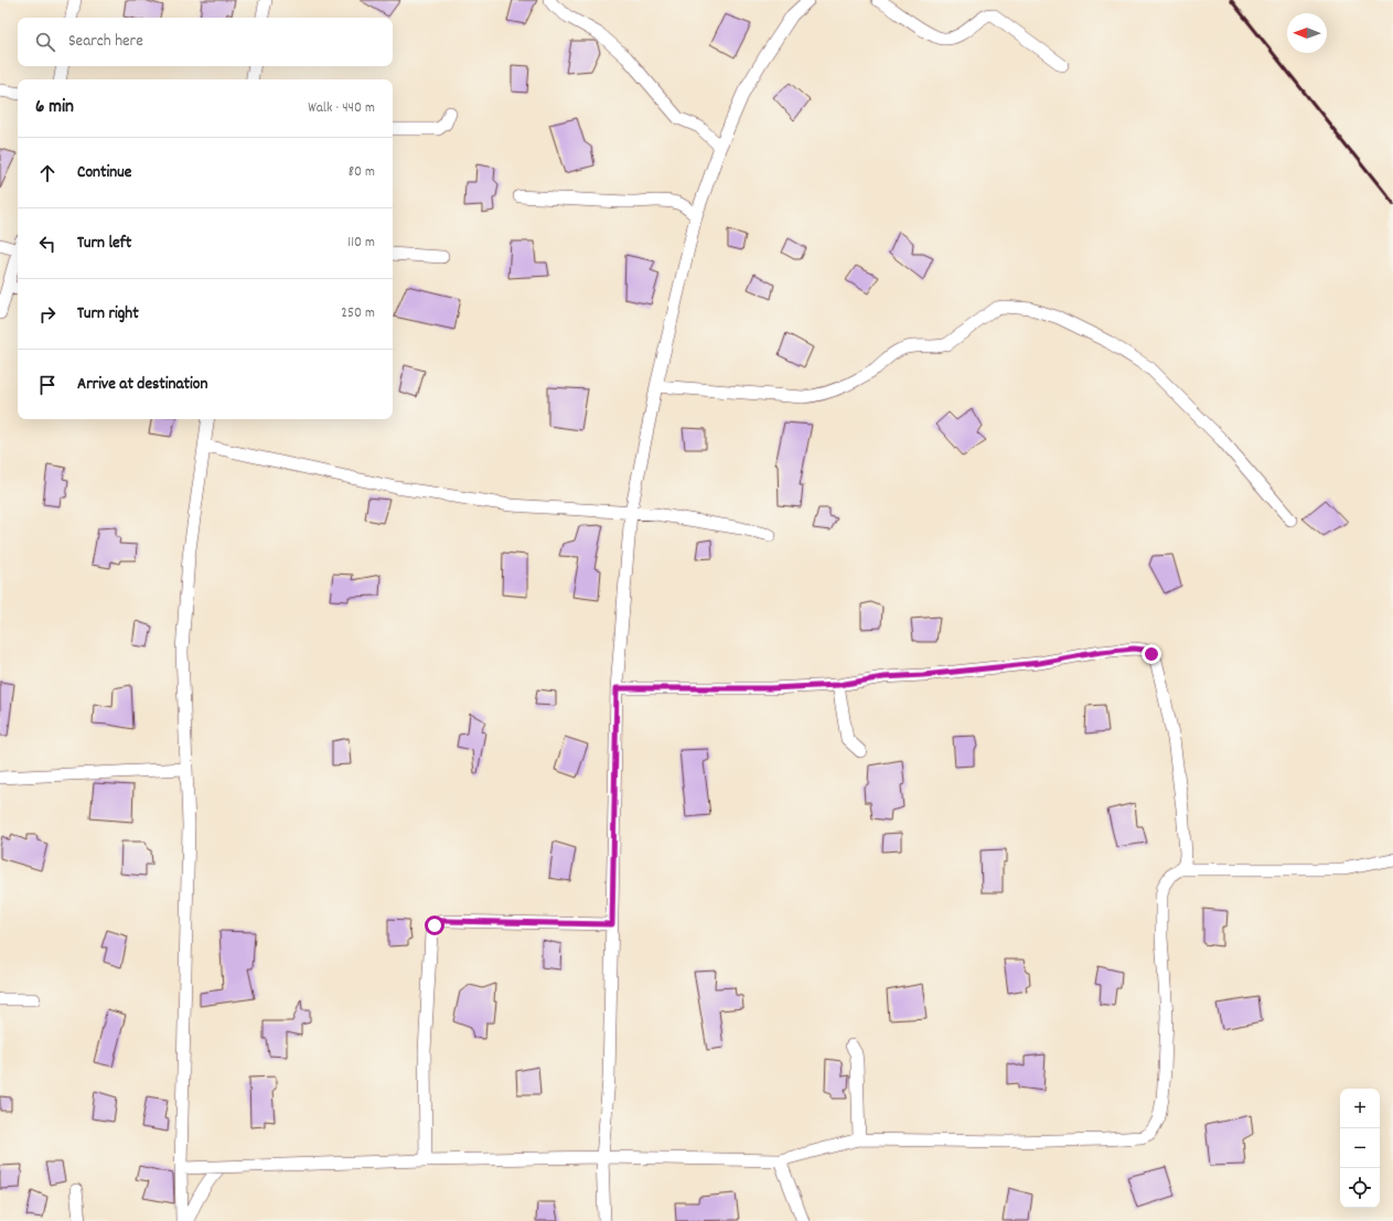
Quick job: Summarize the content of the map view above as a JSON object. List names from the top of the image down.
{
  "north": "left",
  "page": {
    "search": "Search here",
    "heading": ["6 min", "Walk · 440 m"],
    "list": [
      ["Continue", "80 m"],
      ["Turn left", "110 m"],
      ["Turn right", "250 m"],
      "Arrive at destination"
    ],
    "map_buttons": ["+", "−"]
  }
}
